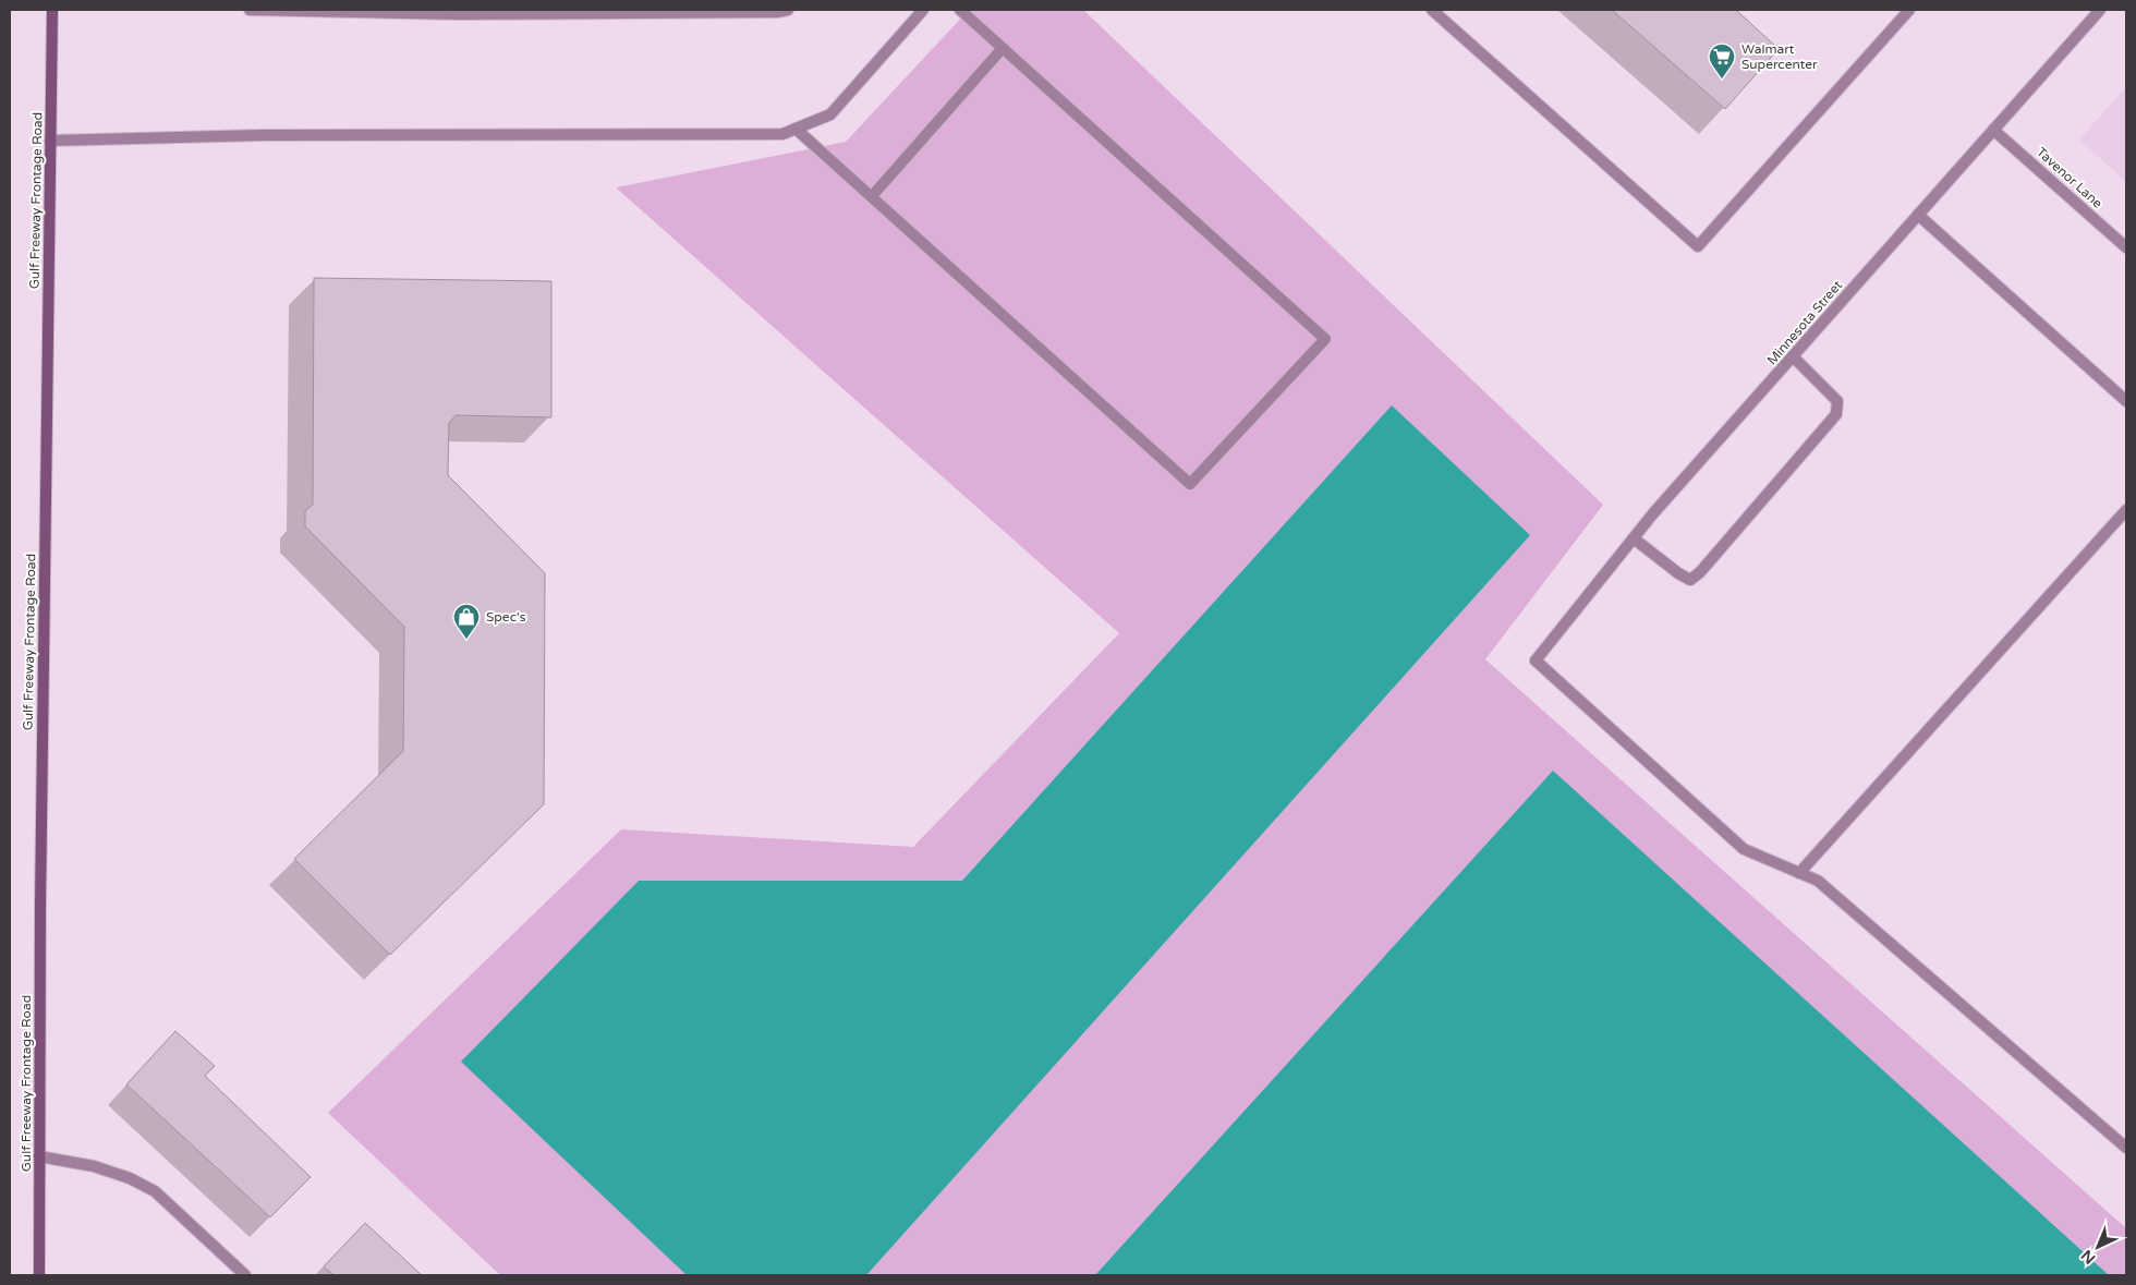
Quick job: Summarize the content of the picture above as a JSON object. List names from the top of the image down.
{
  "streets": {
    "main road": ["Gulf Freeway Frontage Road"],
    "street": ["Tavenor Lane", "Minnesota Street"]
  },
  "crossings": [
    ["Tavenor Lane", "Minnesota Street"]
  ],
  "places": {
    "supermarket": ["Walmart Supercenter"],
    "shop": ["Spec's"]
  },
  "north": "bottom left"
}
